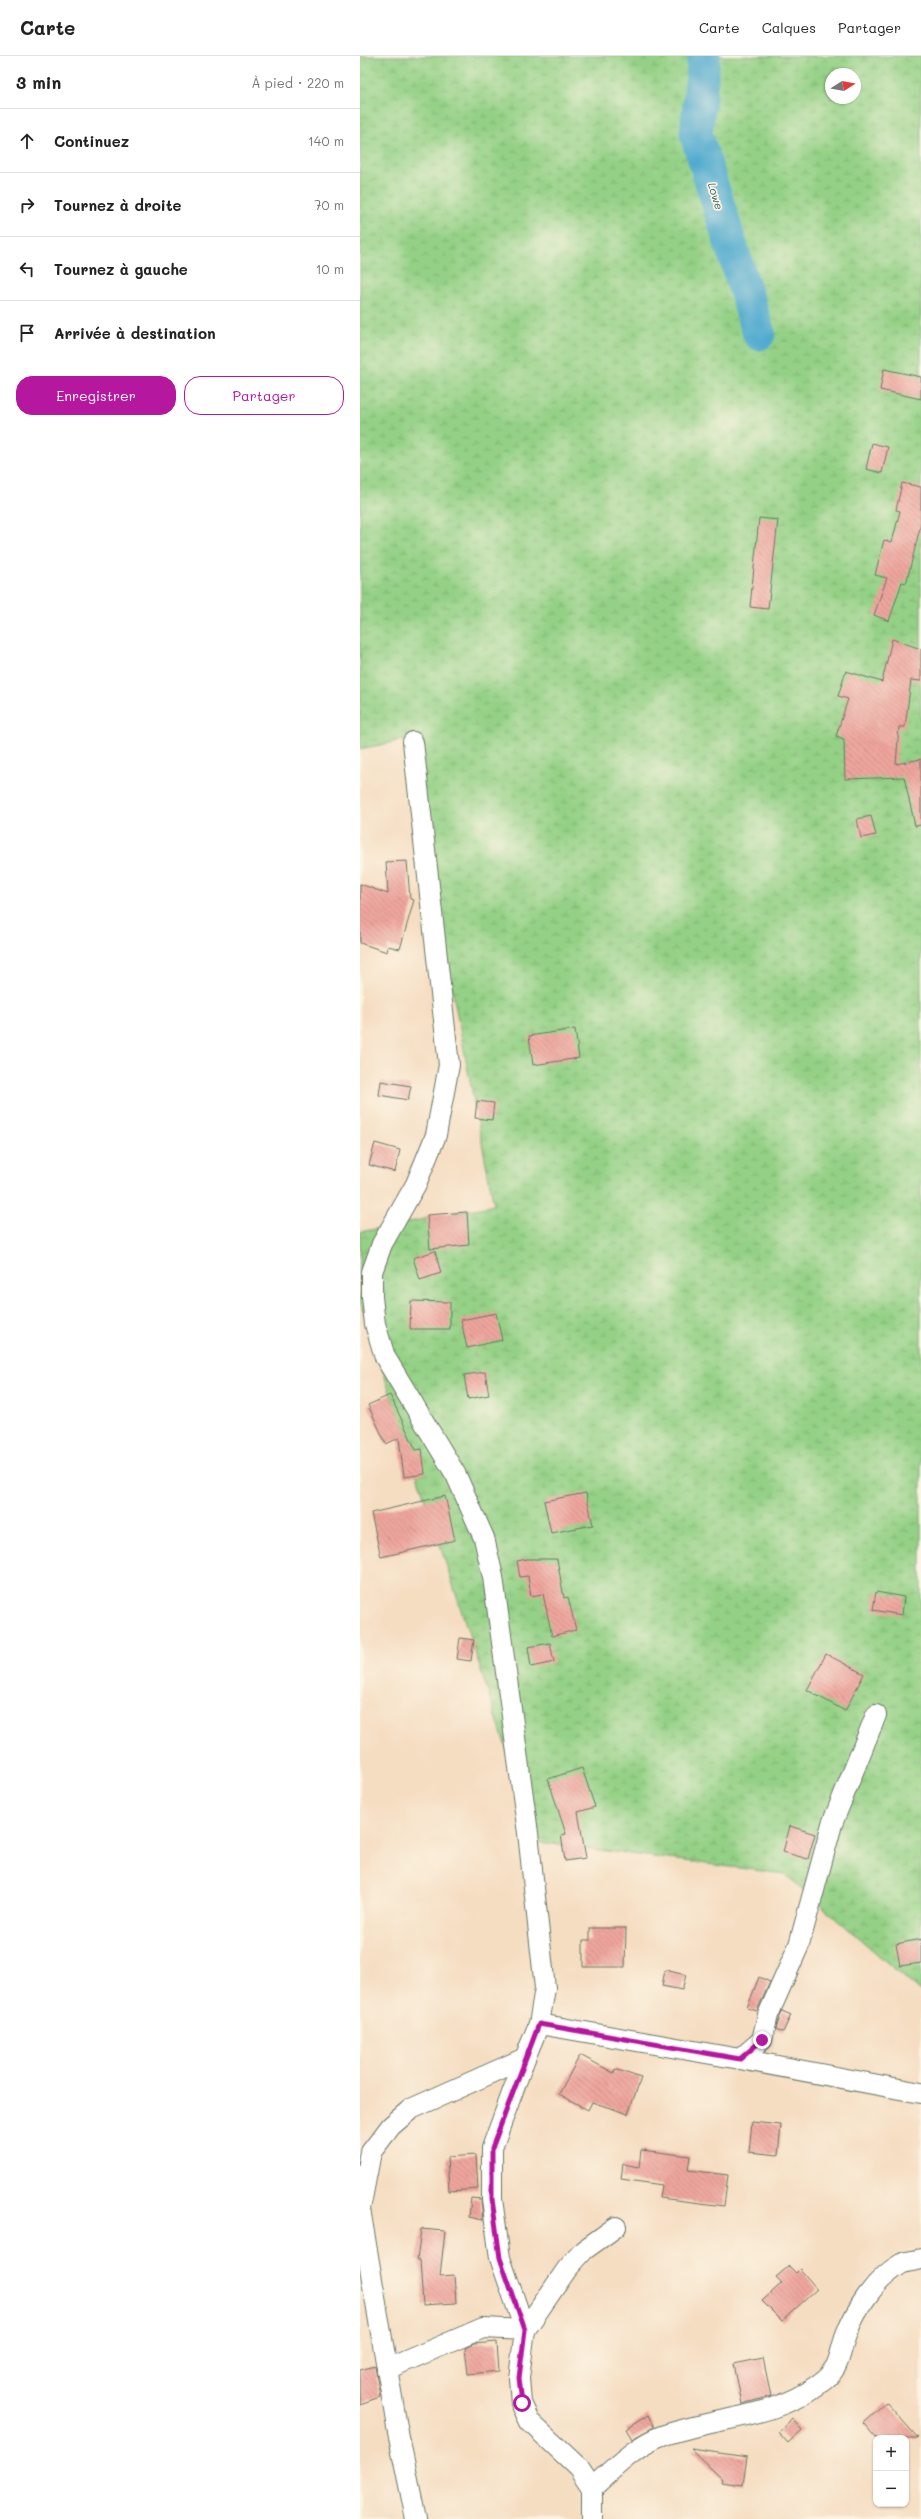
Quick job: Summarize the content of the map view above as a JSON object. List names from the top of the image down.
{
  "water": ["Lowe"],
  "north": "right",
  "page": {
    "header": "Carte",
    "nav": ["Carte", "Calques", "Partager"],
    "heading": ["3 min", "À pied · 220 m"],
    "list": [
      ["Continuez", "140 m"],
      ["Tournez à droite", "70 m"],
      ["Tournez à gauche", "10 m"],
      "Arrivée à destination"
    ],
    "buttons": ["Enregistrer", "Partager"],
    "map_buttons": ["+", "−"]
  }
}
